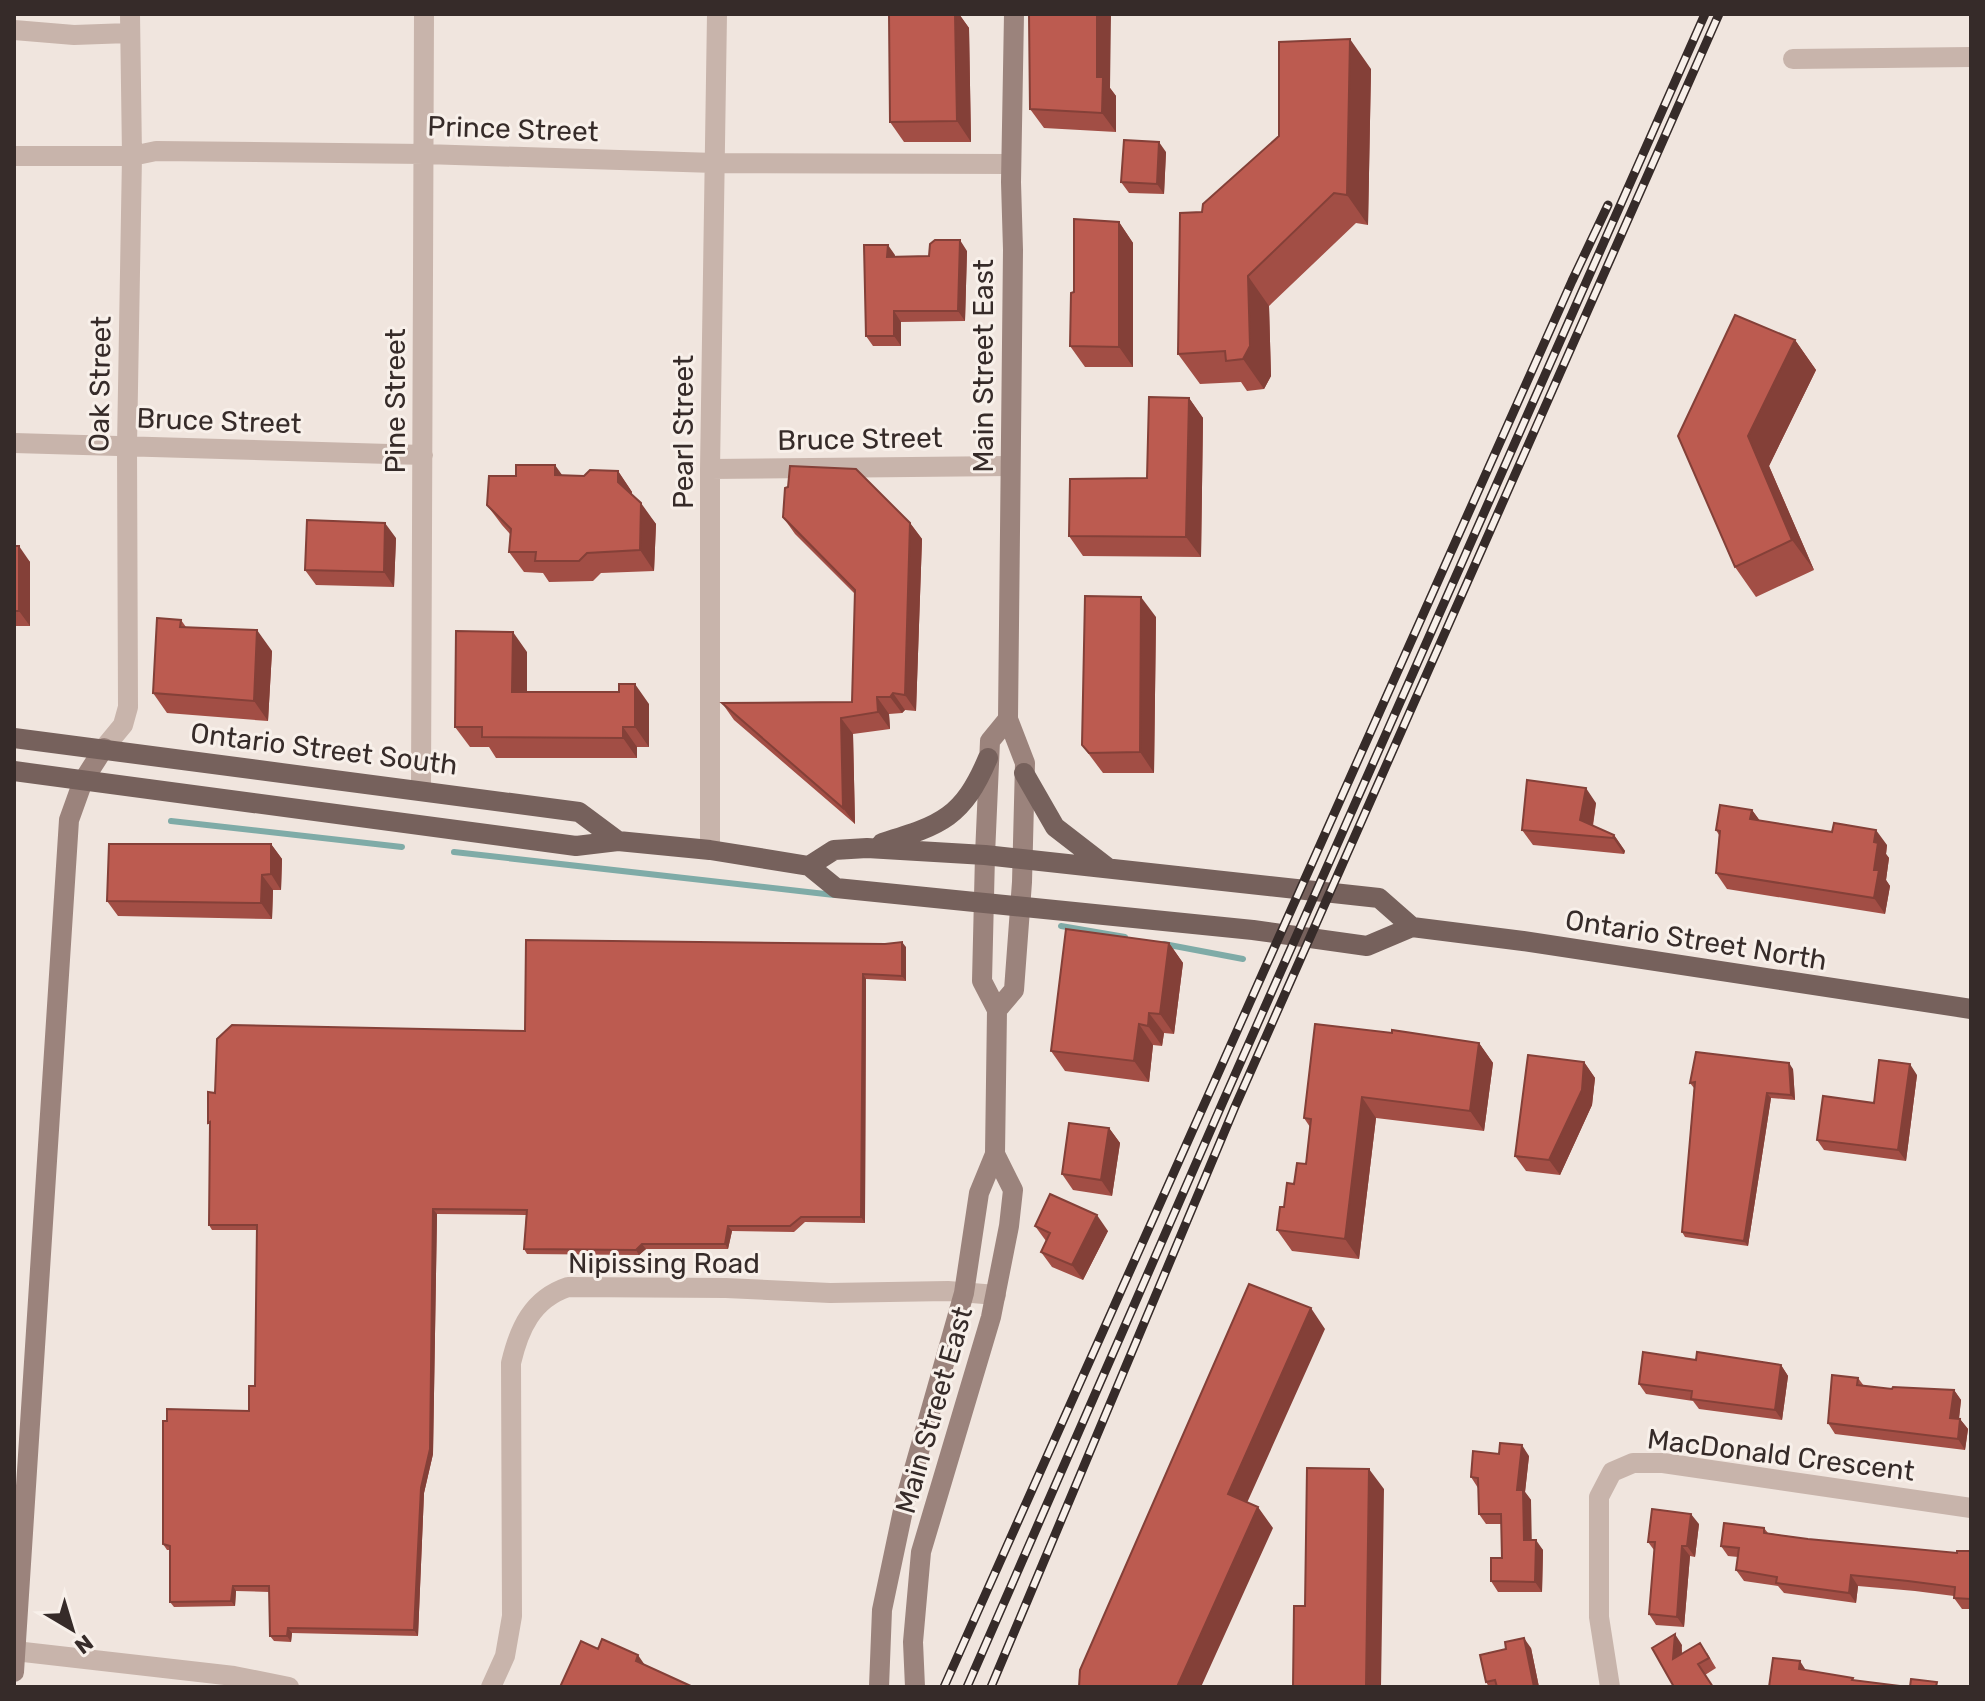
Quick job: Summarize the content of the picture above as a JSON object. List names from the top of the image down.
{
  "streets": {
    "main road": ["Main Street East", "Ontario Street South", "Ontario Street North"],
    "street": [
      "Prince Street",
      "Oak Street",
      "Pine Street",
      "Bruce Street",
      "Pearl Street",
      "Nipissing Road",
      "MacDonald Crescent"
    ]
  },
  "crossings": [
    ["Prince Street", "Main Street East"],
    ["Prince Street", "Oak Street"],
    ["Prince Street", "Pine Street"],
    ["Prince Street", "Pearl Street"],
    ["Main Street East", "Bruce Street"],
    ["Main Street East", "Nipissing Road"],
    ["Oak Street", "Bruce Street"],
    ["Oak Street", "Ontario Street South"],
    ["Pine Street", "Bruce Street"],
    ["Pine Street", "Ontario Street South"],
    ["Bruce Street", "Pearl Street"]
  ],
  "north": "bottom right"
}
